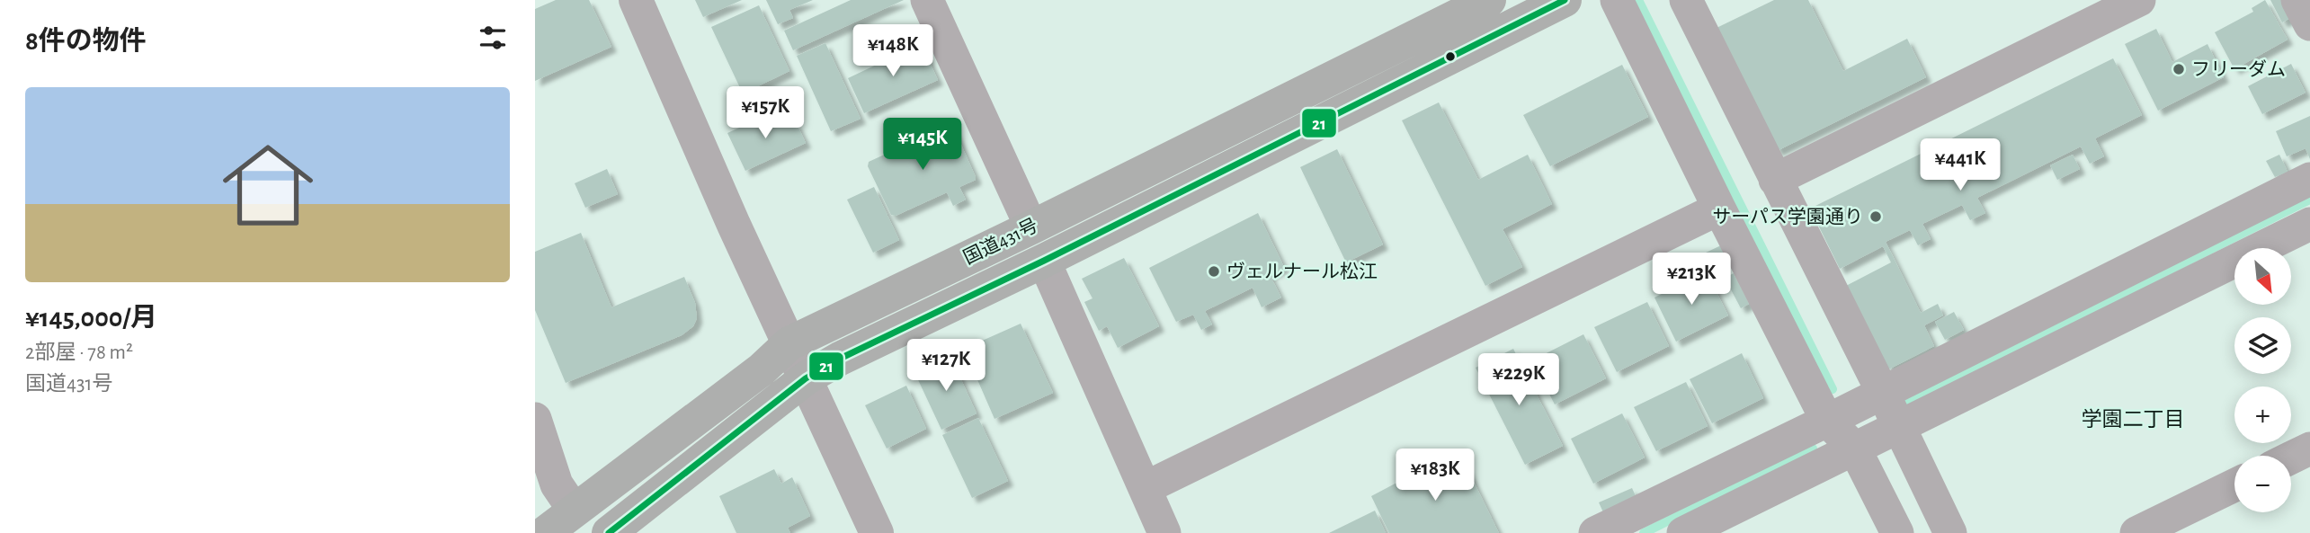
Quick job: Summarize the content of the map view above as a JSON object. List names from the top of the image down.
{
  "streets": {
    "highway": ["国道431号"]
  },
  "districts": ["学園二丁目"],
  "places": ["フリーダム", "サーパス学園通り", "ヴェルナール松江"],
  "lines": ["transit line 21"],
  "north": "bottom right",
  "page": {
    "heading": "8件の物件",
    "price": [
      "¥148K",
      "¥157K",
      "¥145K",
      "¥441K",
      "¥213K",
      "¥127K",
      "¥229K",
      "¥183K"
    ],
    "list": [
      {
        "name": "¥145,000/月",
        "note": "2部屋 · 78 m² · 国道431号"
      }
    ],
    "map_buttons": ["+", "−"]
  }
}
